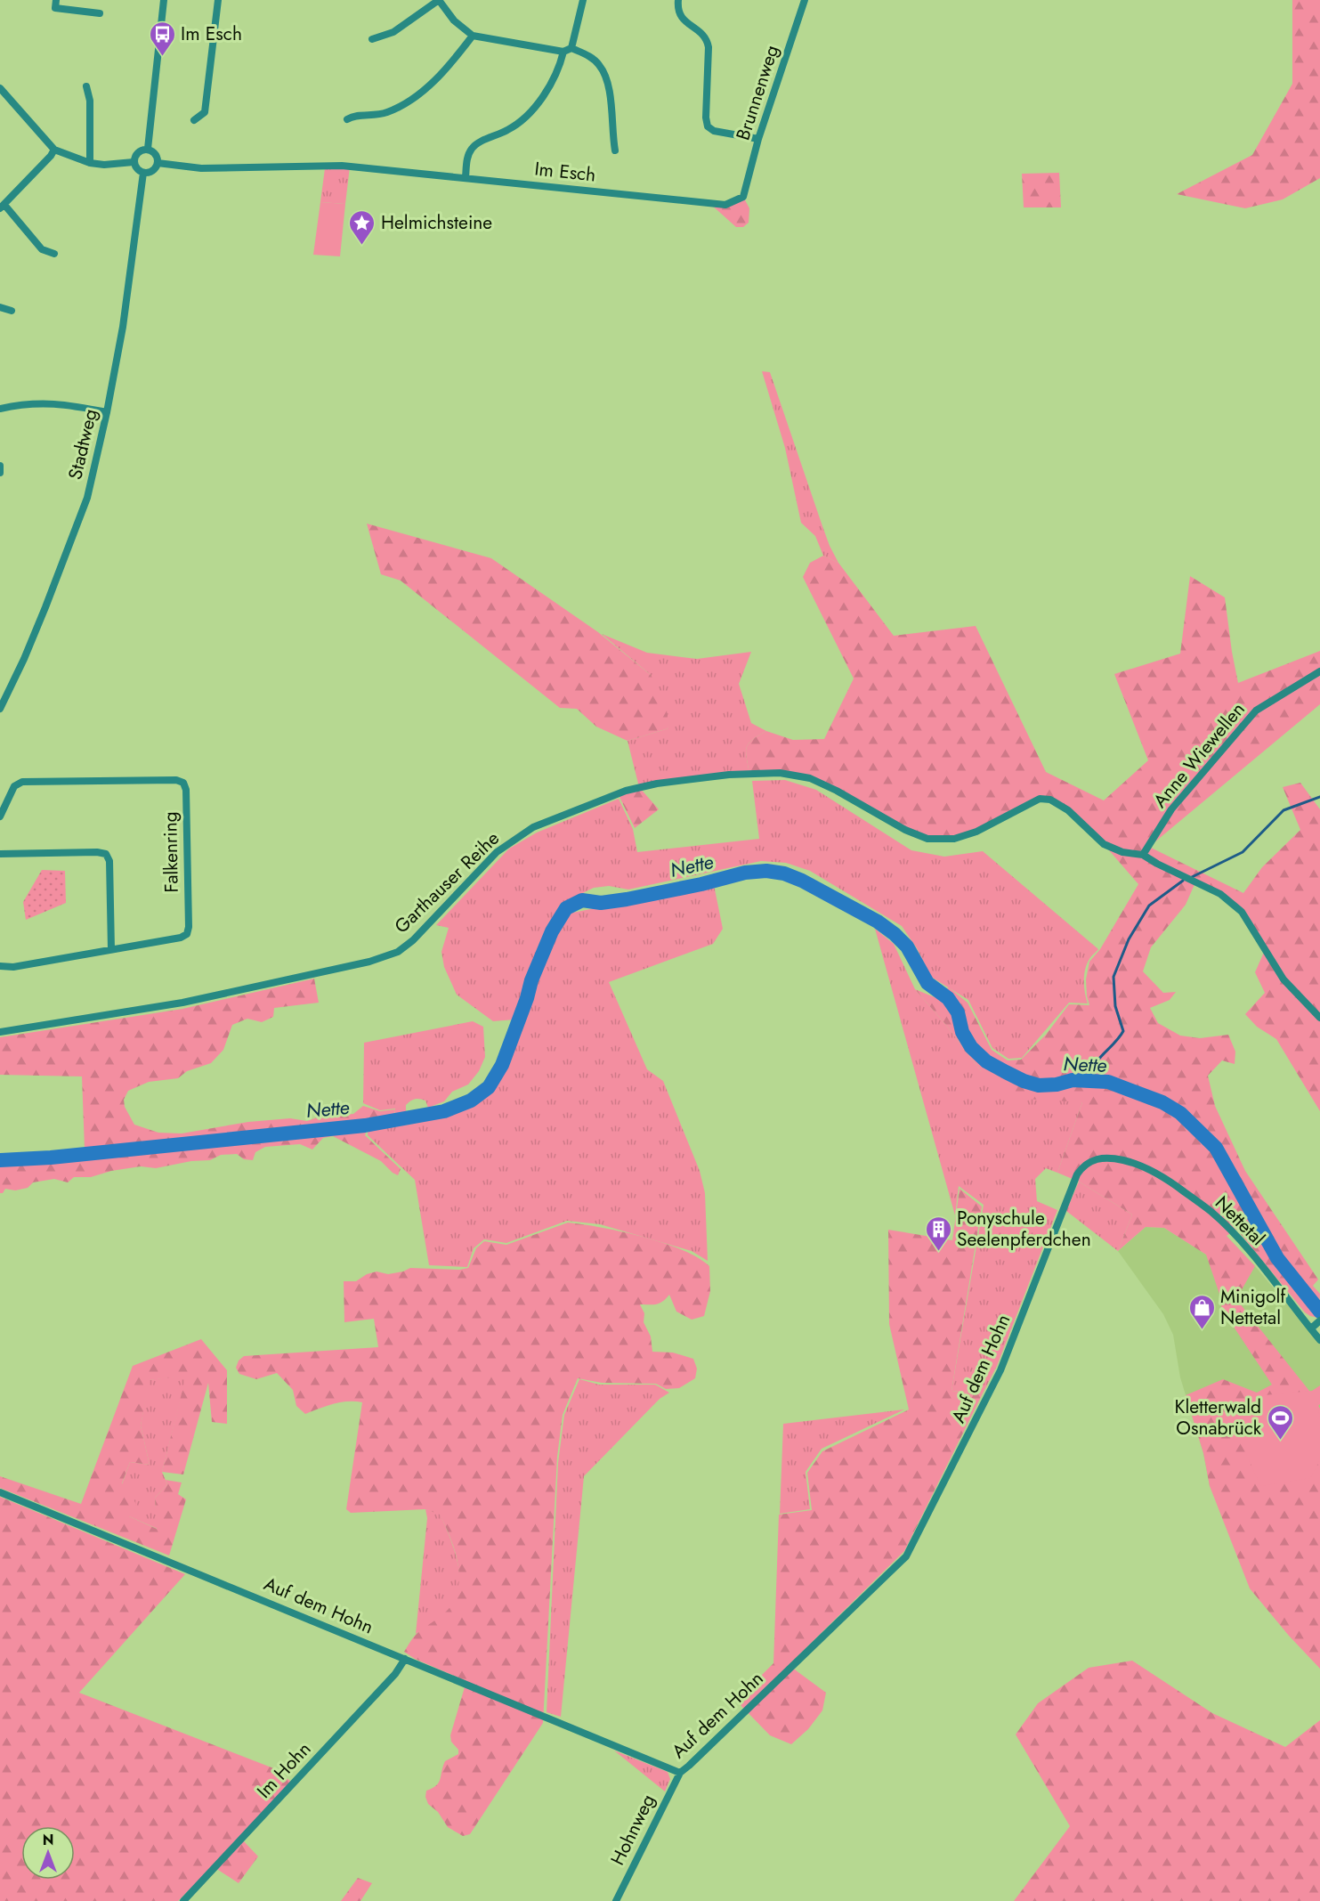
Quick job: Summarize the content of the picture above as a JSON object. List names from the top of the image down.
{
  "streets": {
    "street": [
      "Brunnenweg",
      "Im Esch",
      "Stadtweg",
      "Anne Wiewellen",
      "Falkenring",
      "Garthauser Reihe",
      "Nettetal",
      "Auf dem Hohn",
      "Im Hohn",
      "Hohnweg"
    ]
  },
  "crossings": [
    ["Brunnenweg", "Im Esch"],
    ["Im Esch", "Stadtweg"],
    ["Anne Wiewellen", "Garthauser Reihe"],
    ["Nettetal", "Auf dem Hohn"],
    ["Auf dem Hohn", "Im Hohn"],
    ["Auf dem Hohn", "Hohnweg"]
  ],
  "water": ["Nette"],
  "places": {
    "bus stop": ["Im Esch"],
    "place": ["Helmichsteine"],
    "building": ["Ponyschule Seelenpferdchen"],
    "shop": ["Minigolf Nettetal"],
    "sports": ["Kletterwald Osnabrück"]
  },
  "north": "top"
}
